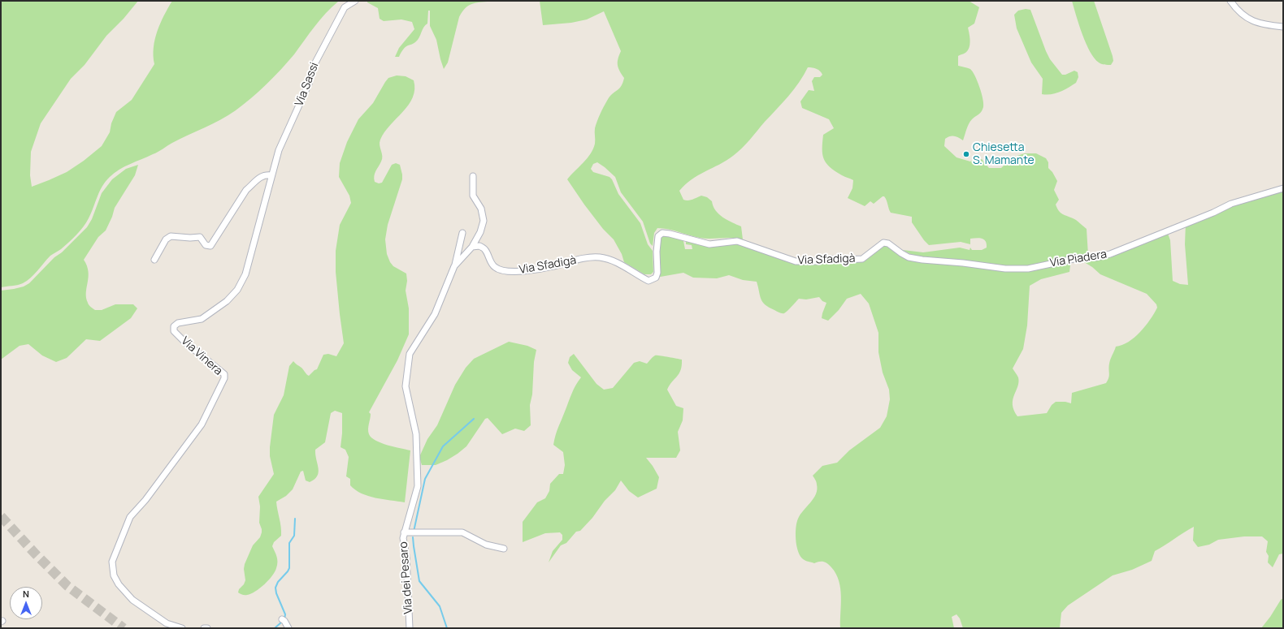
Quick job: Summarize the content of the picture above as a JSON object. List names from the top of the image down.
{
  "streets": {
    "street": [
      "Via Sassi",
      "Via Piadera",
      "Via Sfadigà",
      "Via Vinera",
      "Via dei Pesaro"
    ]
  },
  "crossings": [
    ["Via Sassi", "Via Vinera"],
    ["Via Piadera", "Via Sfadigà"]
  ],
  "places": ["Chiesetta S. Mamante"],
  "north": "top"
}
